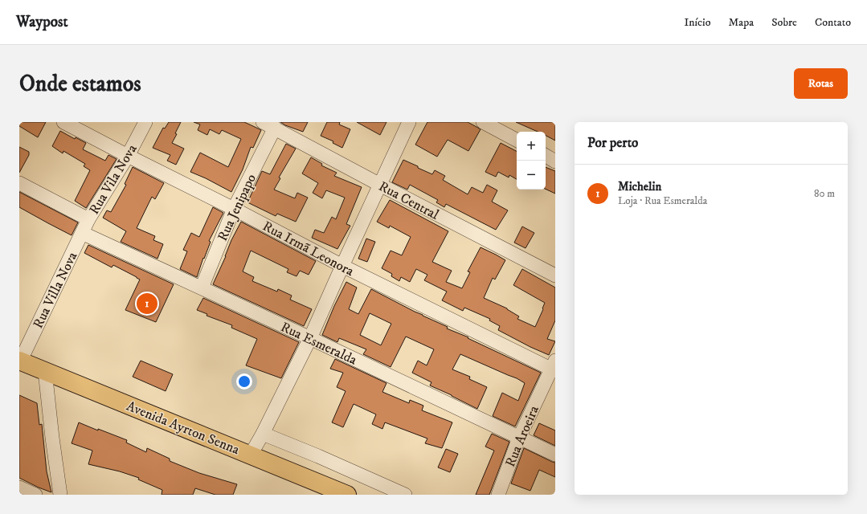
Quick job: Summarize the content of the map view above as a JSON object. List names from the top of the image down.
{
  "streets": {
    "highway": ["Avenida Ayrton Senna"],
    "street": [
      "Rua Vila Nova",
      "Rua Central",
      "Rua Jenipapo",
      "Rua Irmã Leonora",
      "Rua Villa Nova",
      "Rua Esmeralda",
      "Rua Aroeira"
    ]
  },
  "crossings": [
    ["Rua Vila Nova", "Rua Irmã Leonora"],
    ["Rua Vila Nova", "Rua Villa Nova"],
    ["Rua Central", "Rua Jenipapo"],
    ["Rua Jenipapo", "Rua Irmã Leonora"],
    ["Rua Jenipapo", "Rua Esmeralda"],
    ["Rua Irmã Leonora", "Rua Aroeira"],
    ["Rua Villa Nova", "Rua Esmeralda"],
    ["Rua Villa Nova", "Avenida Ayrton Senna"],
    ["Rua Esmeralda", "Rua Aroeira"]
  ],
  "page": {
    "header": "Waypost",
    "nav": [
      "Início",
      "Mapa",
      "Sobre",
      "Contato"
    ],
    "buttons": "Rotas",
    "title": "Onde estamos",
    "heading": "Por perto",
    "map_buttons": ["+", "−"],
    "list": [
      {
        "mark": "1",
        "name": "Michelin",
        "note": "Loja · Rua Esmeralda",
        "value": "80 m"
      }
    ],
    "pins": "1"
  }
}
